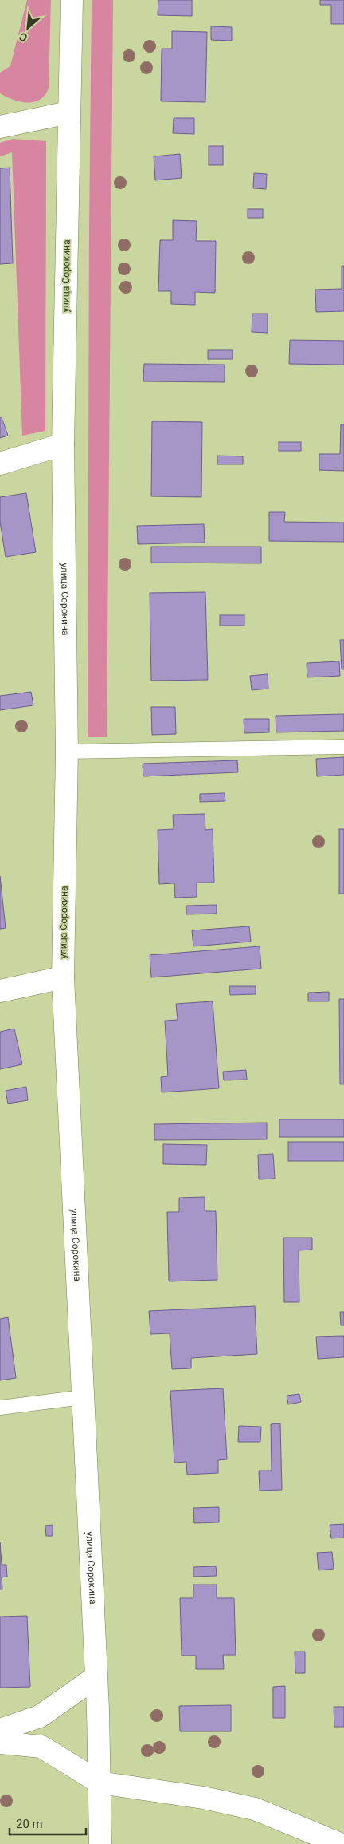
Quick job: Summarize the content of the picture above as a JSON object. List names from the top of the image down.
{
  "streets": {
    "street": ["улица Сорокина"]
  },
  "scale_bar": "20 m",
  "north": "bottom left"
}
